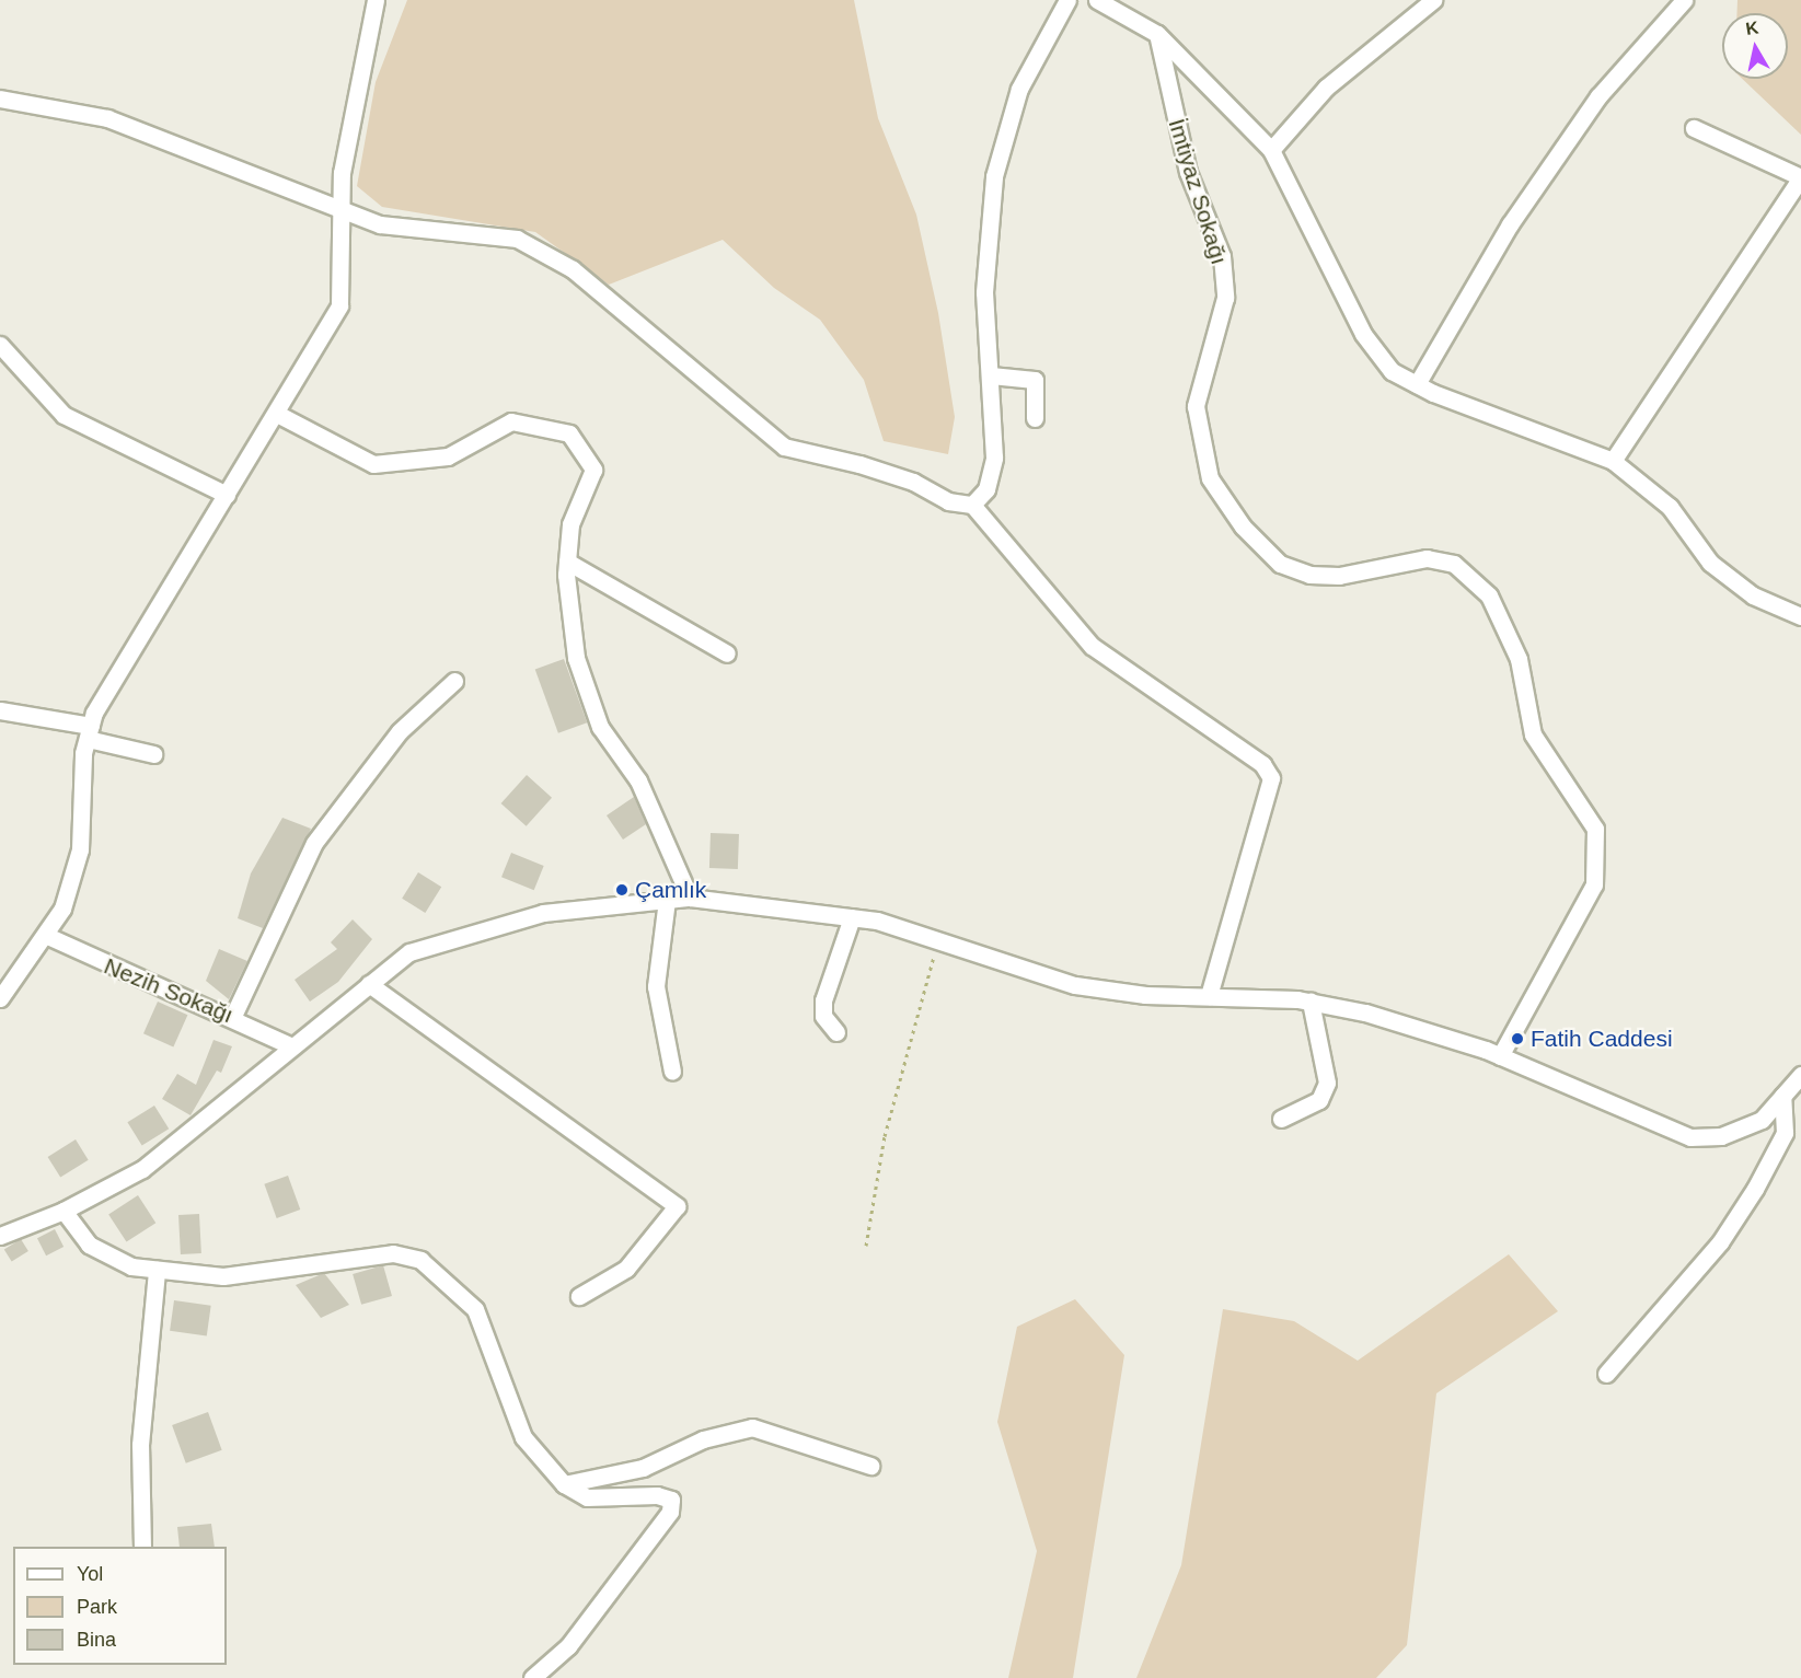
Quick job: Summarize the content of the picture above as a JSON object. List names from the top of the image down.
{
  "streets": {
    "street": ["İmtiyaz Sokağı", "Nezih Sokağı"]
  },
  "places": ["Çamlık", "Fatih Caddesi"],
  "legend": ["Yol", "Park", "Bina"],
  "north": "top"
}
